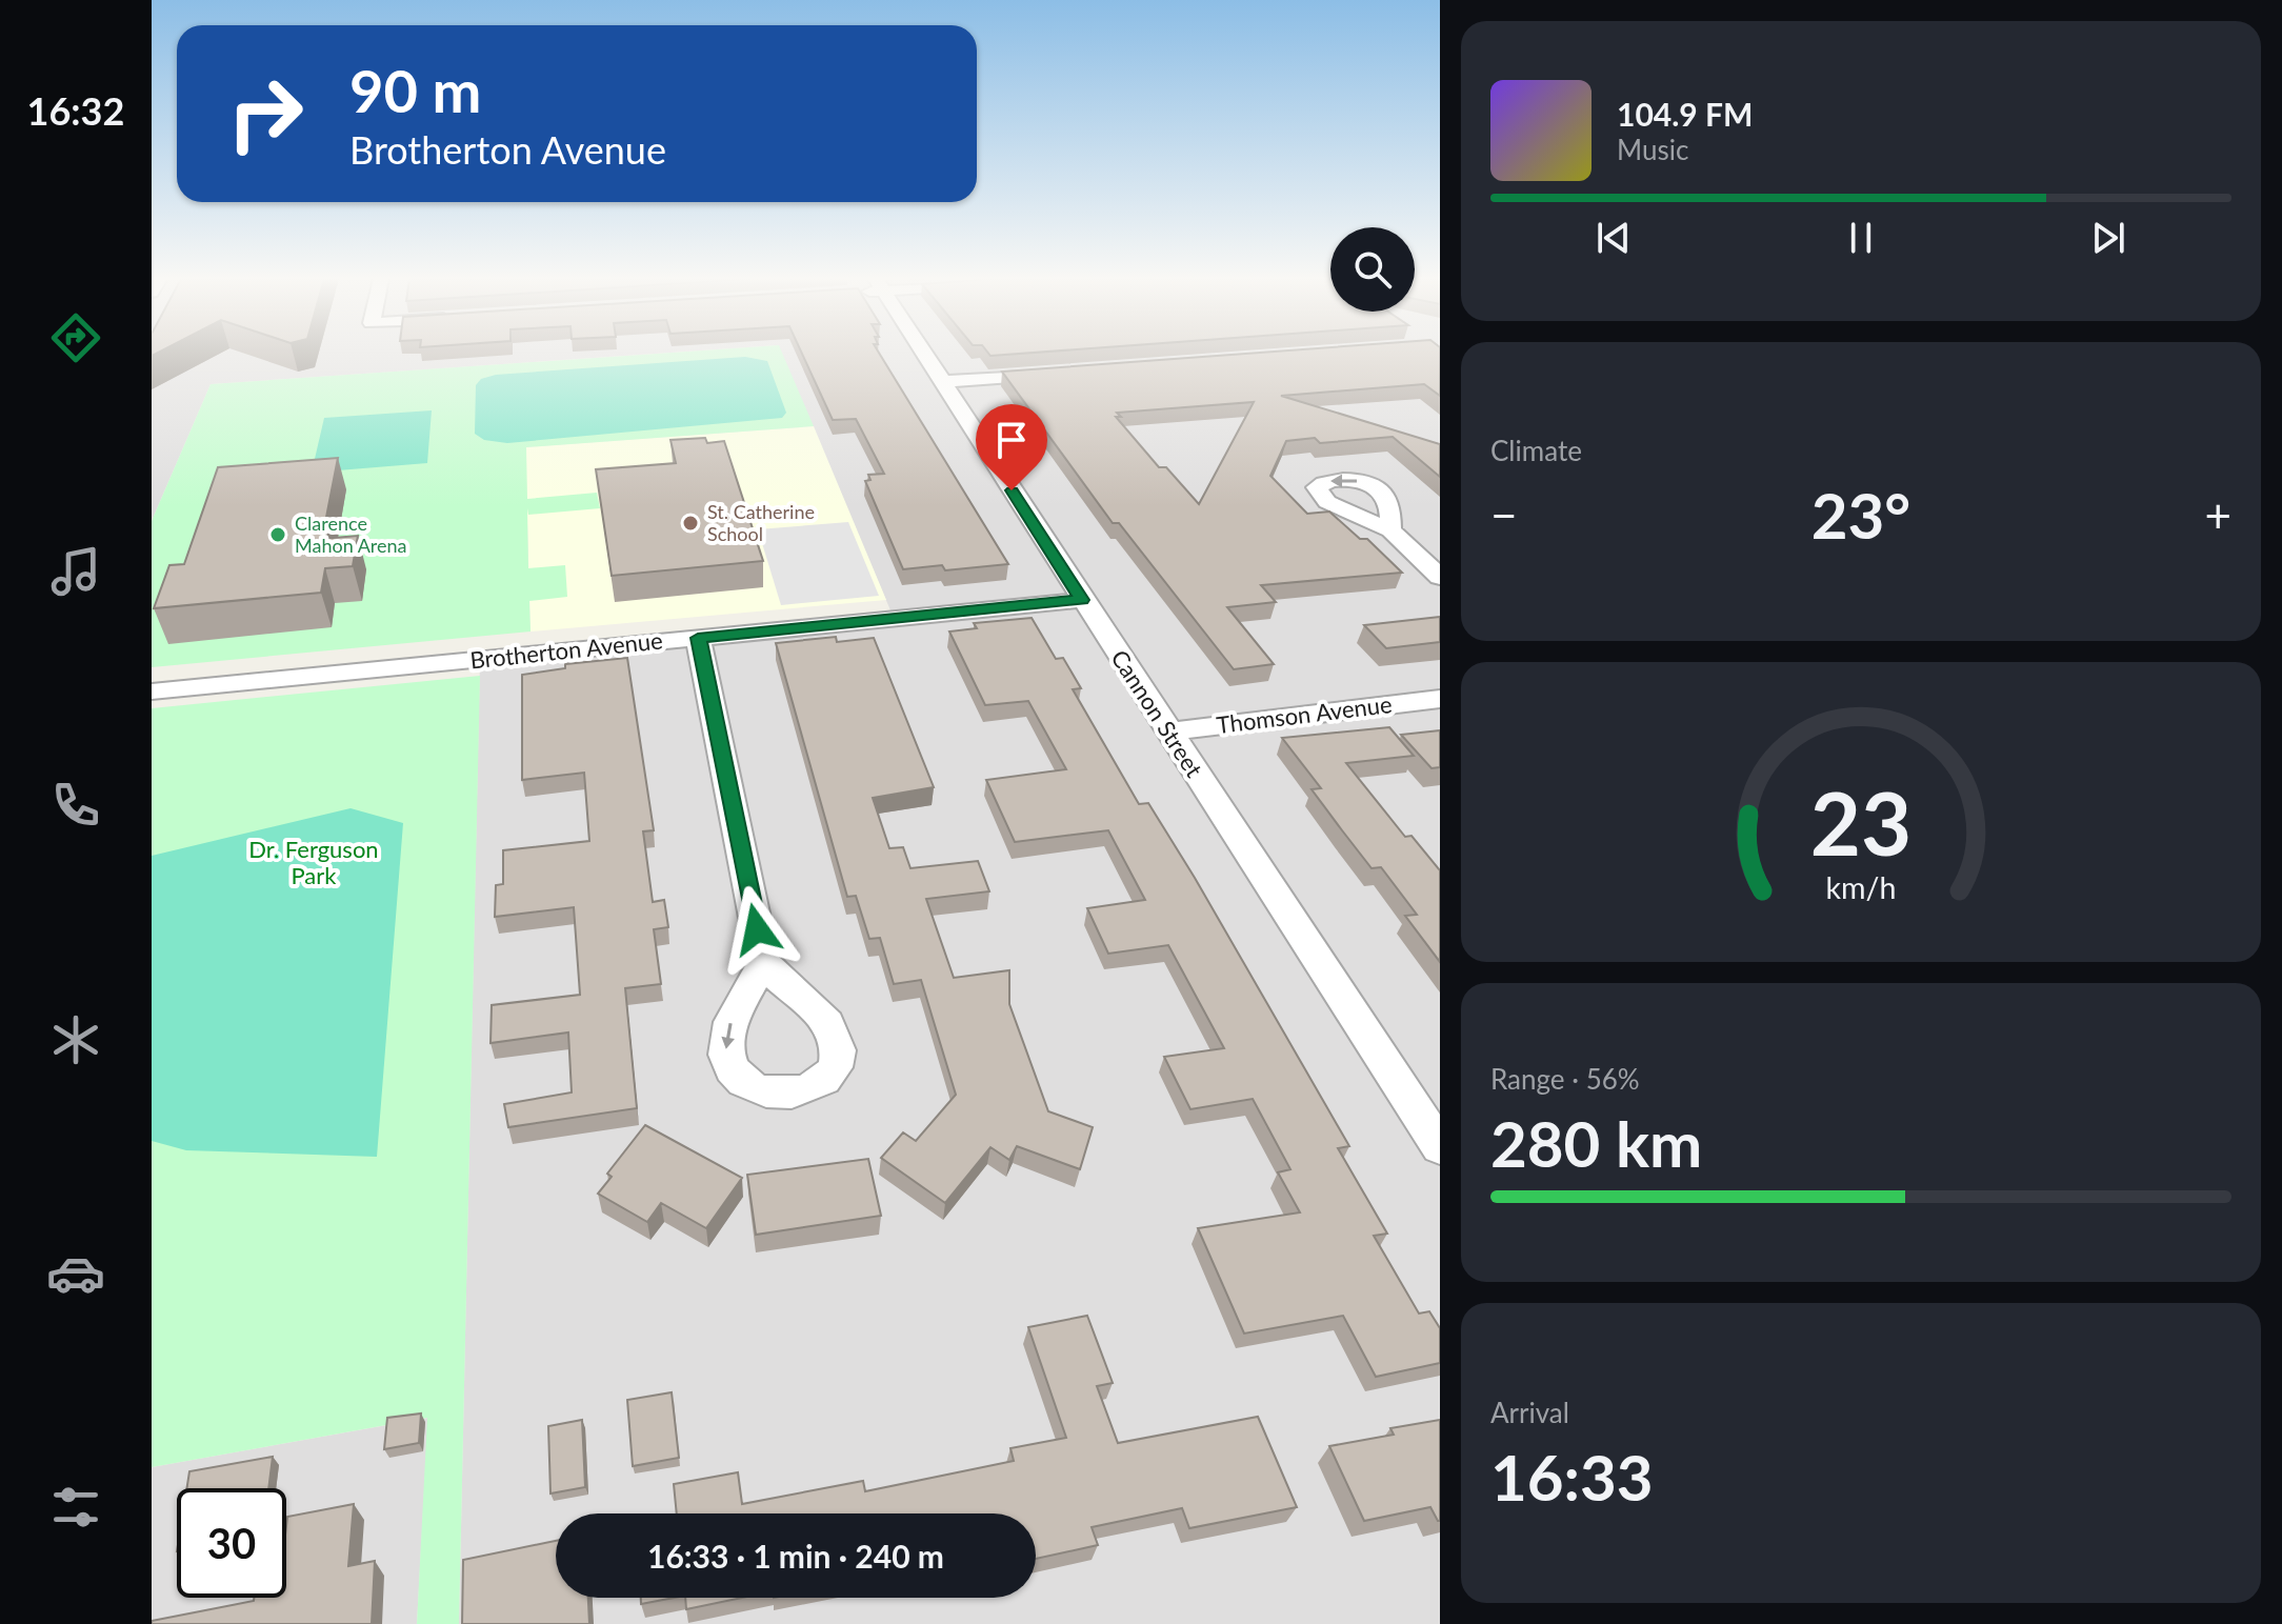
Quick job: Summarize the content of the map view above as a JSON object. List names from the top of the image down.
{
  "streets": {
    "street": ["Brotherton Avenue", "Cannon Street", "Thomson Avenue"]
  },
  "crossings": [
    ["Brotherton Avenue", "Cannon Street"],
    ["Cannon Street", "Thomson Avenue"]
  ],
  "parks": ["Dr. Ferguson Park"],
  "places": ["St. Catherine School", "Clarence Mahon Arena"],
  "page": {
    "tabs": "16:32",
    "turn": ["90 m", "Brotherton Avenue"],
    "song": ["104.9 FM", "Music"],
    "tile": [
      "Climate",
      ["Range · 56%", "280 km"],
      ["Arrival", "16:33"]
    ],
    "heat": ["−", "23°", "+"],
    "limit": "30",
    "trip": "16:33 · 1 min · 240 m",
    "gauge": ["23", "km/h"]
  }
}
